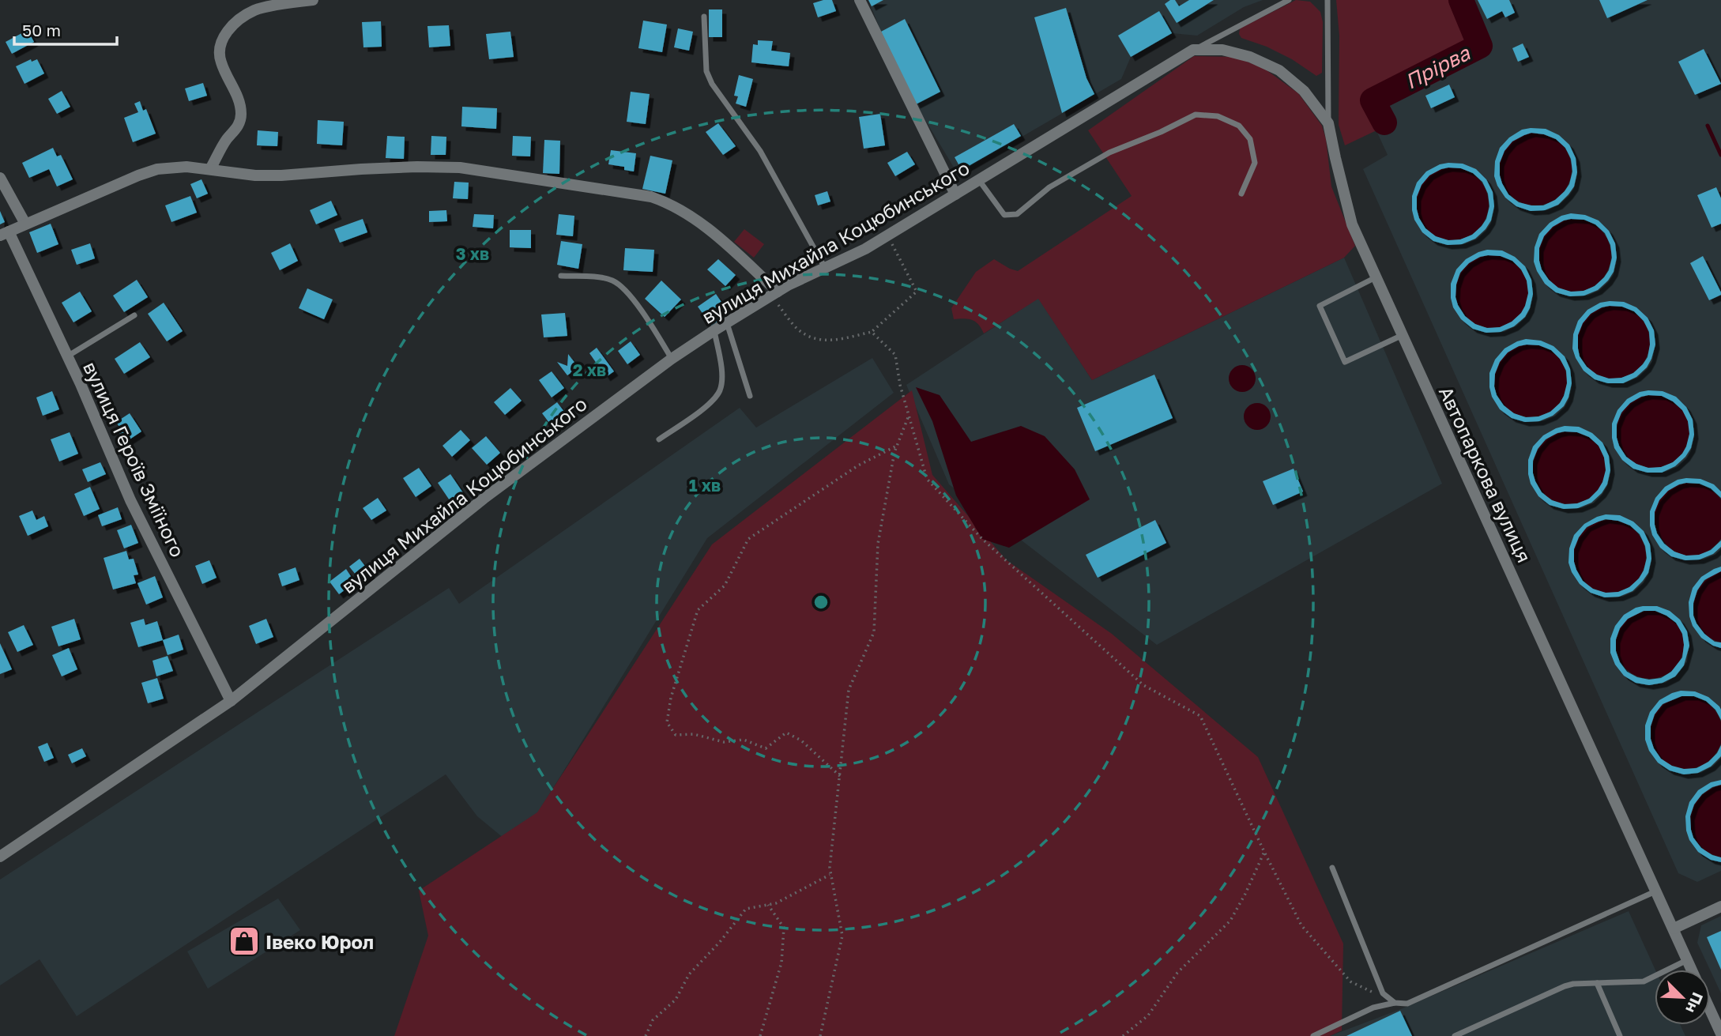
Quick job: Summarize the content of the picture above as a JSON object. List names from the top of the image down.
{
  "streets": {
    "street": ["вулиця Михайла Коцюбинського", "вулиця Героїв Зміїного", "Автопаркова вулиця"]
  },
  "crossings": [
    ["вулиця Михайла Коцюбинського", "вулиця Героїв Зміїного"],
    ["вулиця Михайла Коцюбинського", "Автопаркова вулиця"]
  ],
  "water": ["Прірва"],
  "places": {
    "shop": ["Івеко Юрол"]
  },
  "scale_bar": "50 m",
  "north": "bottom right",
  "rings": ["3 хв", "2 хв", "1 хв"]
}
